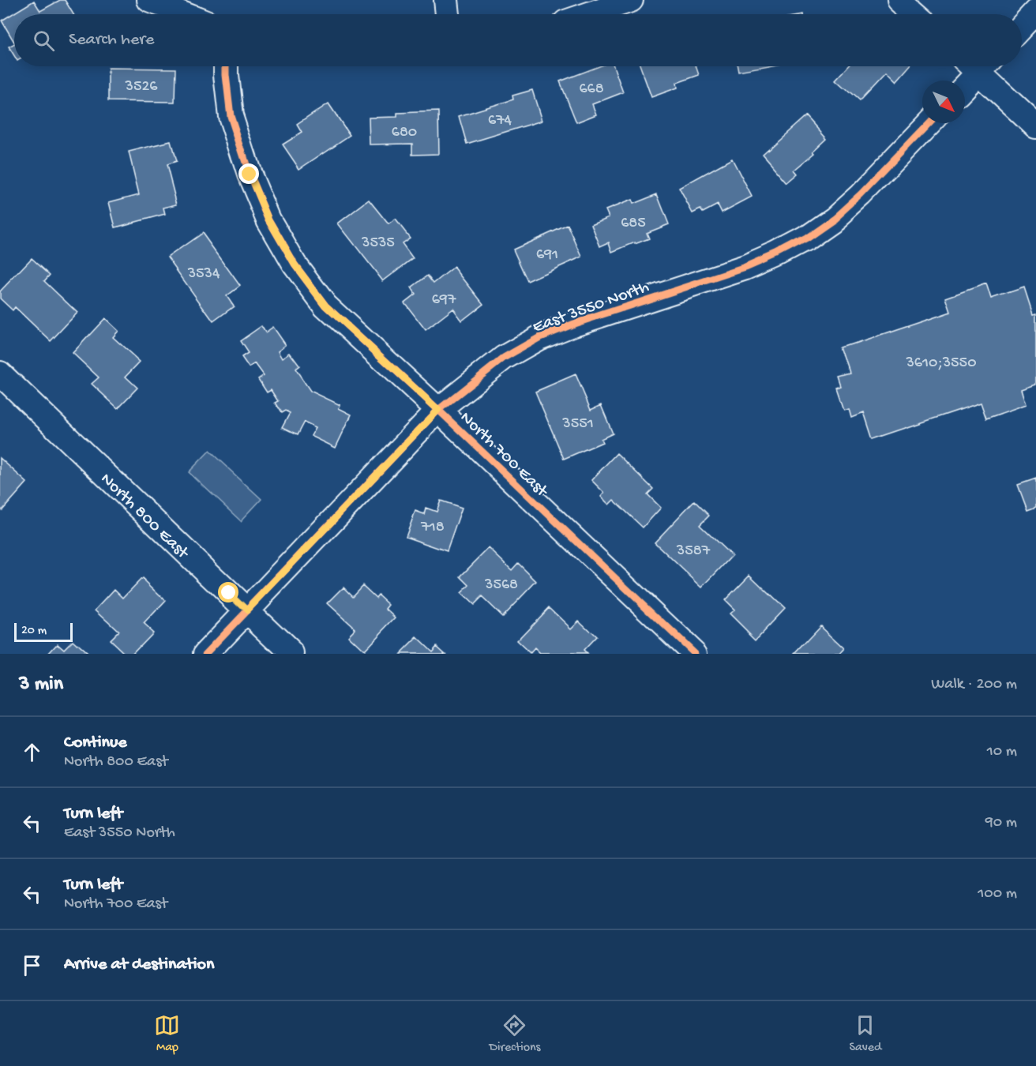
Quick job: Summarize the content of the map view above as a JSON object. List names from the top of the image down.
{
  "streets": {
    "street": ["East 3550 North", "North 700 East", "North 800 East"]
  },
  "crossings": [
    ["East 3550 North", "North 700 East"],
    ["East 3550 North", "North 800 East"]
  ],
  "house_numbers": [
    "3526",
    "668",
    "674",
    "680",
    "685",
    "3535",
    "691",
    "3534",
    "697",
    "3610;3550",
    "3551",
    "718",
    "3587",
    "3568"
  ],
  "scale_bar": "20 m",
  "north": "bottom right",
  "page": {
    "search": "Search here",
    "scale": "20 m",
    "heading": ["3 min", "Walk · 200 m"],
    "list": [
      ["Continue", "North 800 East", "10 m"],
      ["Turn left", "East 3550 North", "90 m"],
      ["Turn left", "North 700 East", "100 m"],
      "Arrive at destination"
    ],
    "nav": ["Map", "Directions", "Saved"]
  }
}
